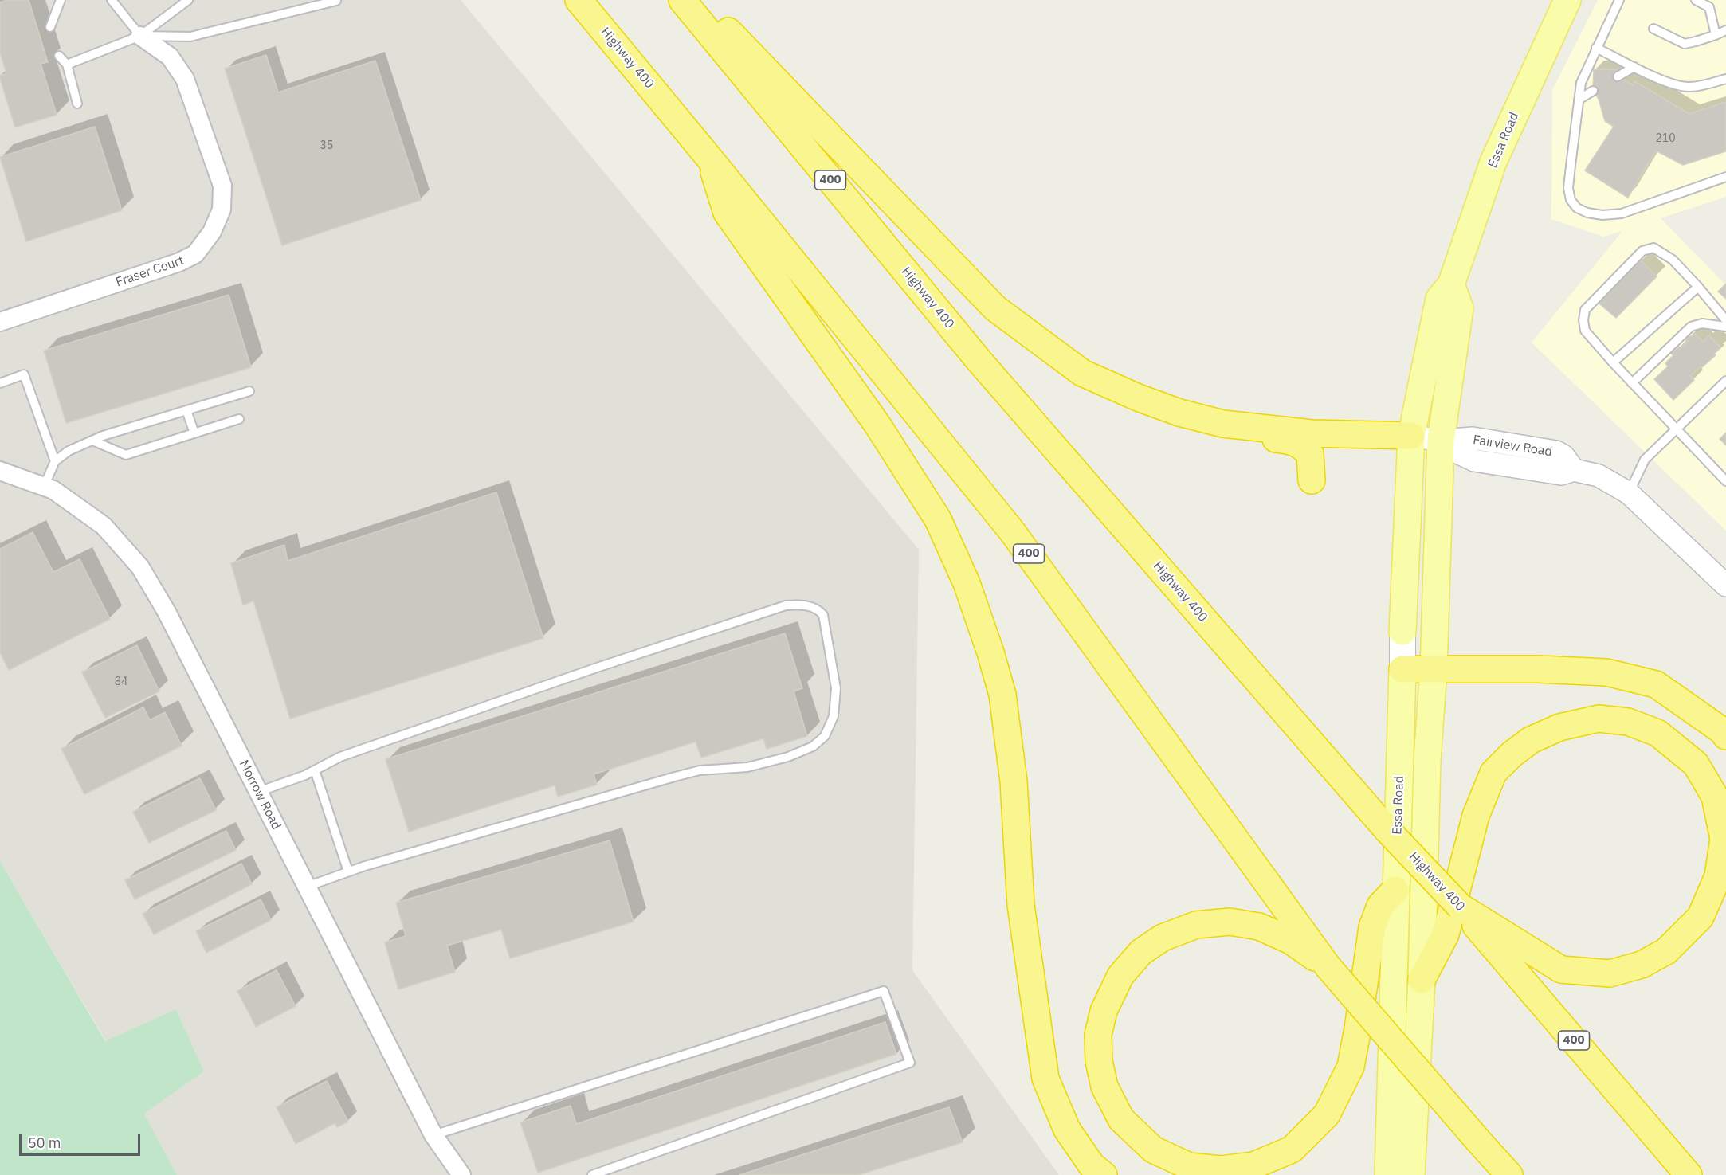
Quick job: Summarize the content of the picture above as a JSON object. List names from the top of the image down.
{
  "streets": {
    "highway": ["Highway 400", "400"],
    "main road": ["Essa Road"],
    "street": ["Fraser Court", "Fairview Road", "Morrow Road"]
  },
  "crossings": [
    ["Essa Road", "Fairview Road"]
  ],
  "house_numbers": ["210", "35", "84"],
  "scale_bar": "50 m"
}
